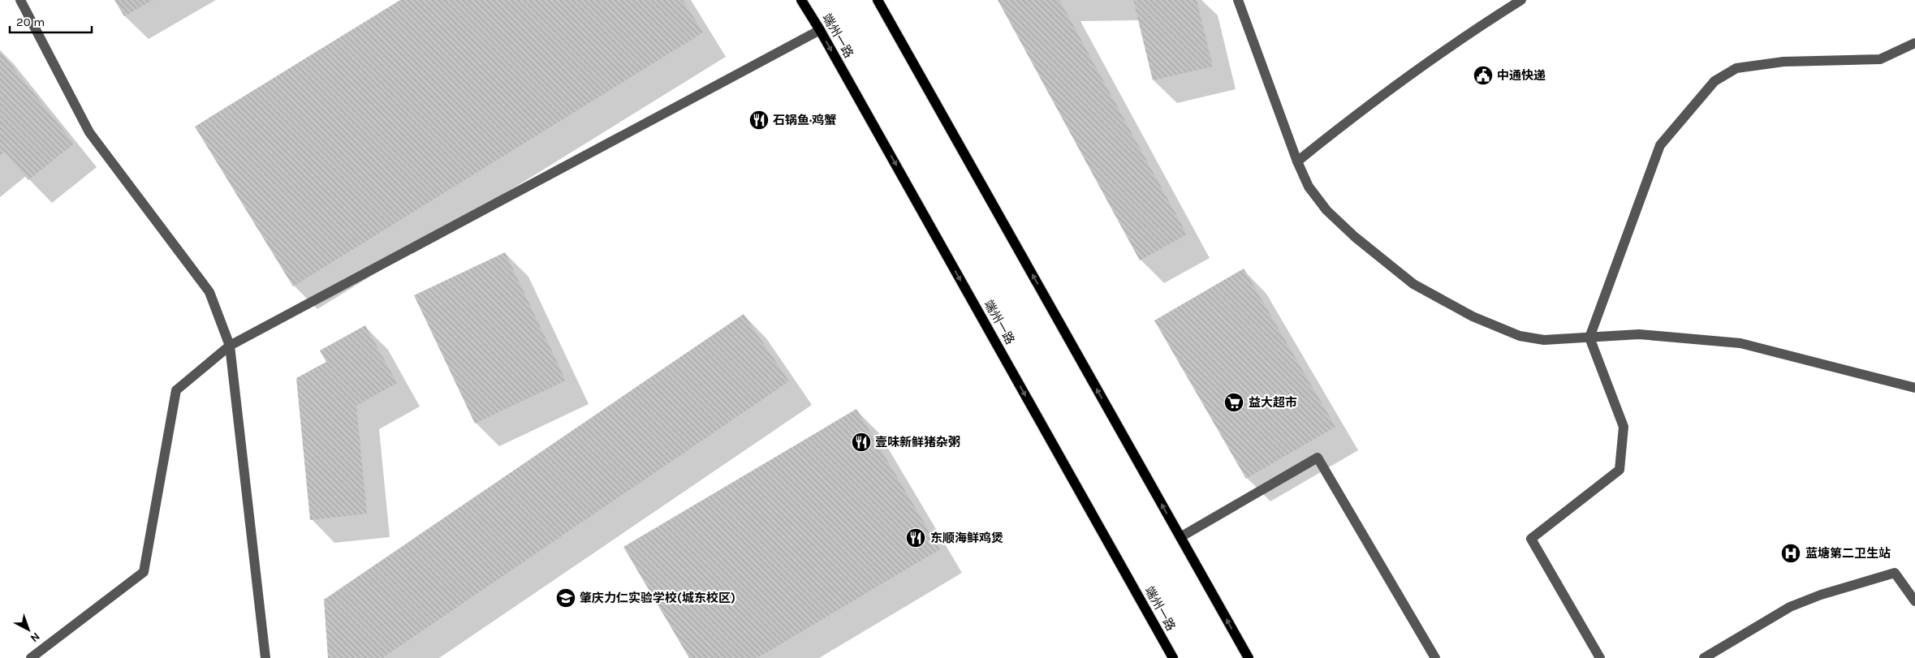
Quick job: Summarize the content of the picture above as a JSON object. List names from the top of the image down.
{
  "streets": {
    "main road": ["端州一路"]
  },
  "places": {
    "public building": ["中通快递"],
    "restaurant": ["石锅鱼·鸡蟹", "壹味新鲜猪杂粥", "东顺海鲜鸡煲"],
    "supermarket": ["益大超市"],
    "hospital": ["蓝塘第二卫生站"],
    "school or university": ["肇庆力仁实验学校(城东校区)"]
  },
  "scale_bar": "20 m",
  "north": "bottom right"
}
